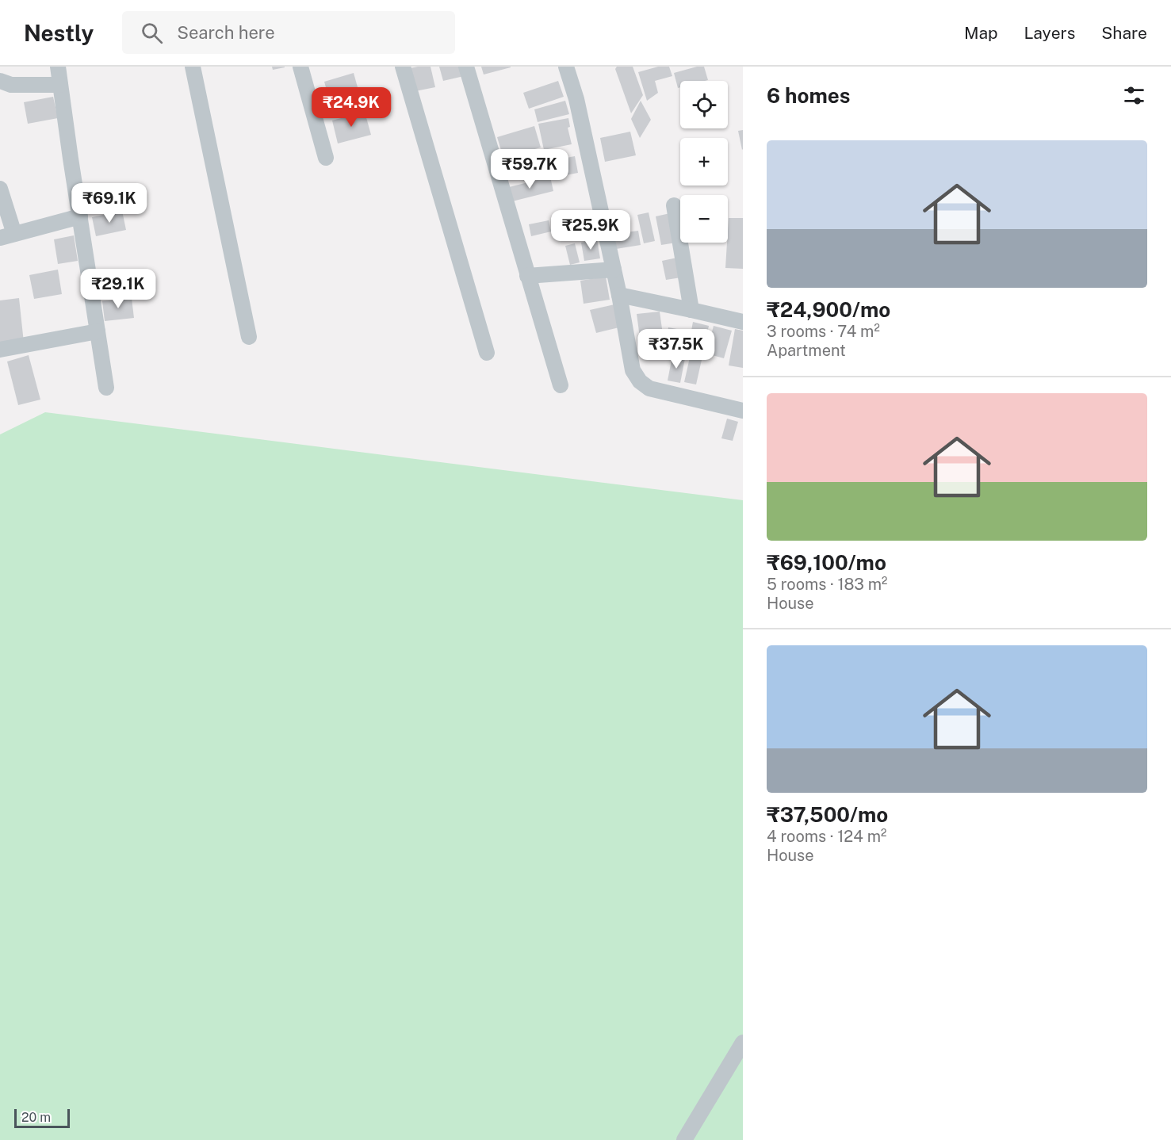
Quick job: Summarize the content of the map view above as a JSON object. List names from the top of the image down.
{
  "scale_bar": "20 m",
  "page": {
    "header": "Nestly",
    "search": "Search here",
    "nav": ["Map", "Layers", "Share"],
    "heading": "6 homes",
    "map_buttons": ["+", "−"],
    "price": [
      "₹24.9K",
      "₹59.7K",
      "₹69.1K",
      "₹25.9K",
      "₹29.1K",
      "₹37.5K"
    ],
    "list": [
      {
        "name": "₹24,900/mo",
        "note": "3 rooms · 74 m² · Apartment"
      },
      {
        "name": "₹69,100/mo",
        "note": "5 rooms · 183 m² · House"
      },
      {
        "name": "₹37,500/mo",
        "note": "4 rooms · 124 m² · House"
      }
    ],
    "scale": "20 m"
  }
}
